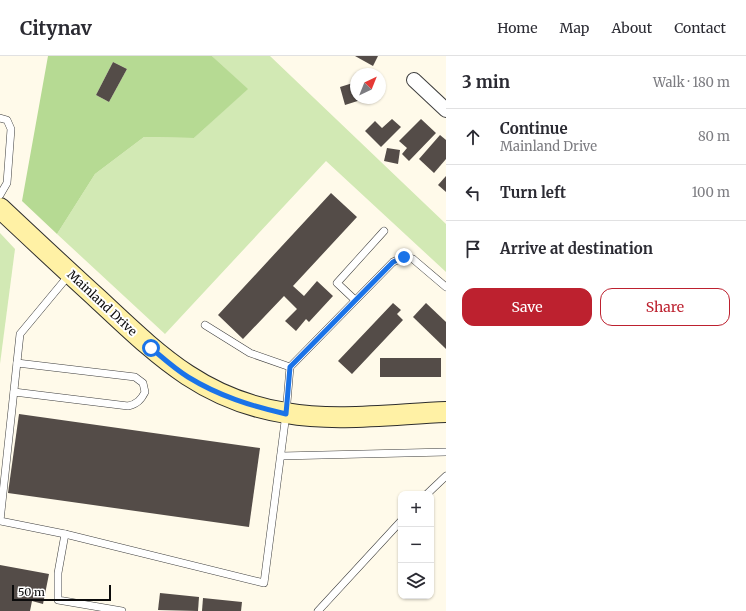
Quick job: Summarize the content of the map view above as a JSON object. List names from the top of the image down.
{
  "streets": {
    "main road": ["Mainland Drive"]
  },
  "scale_bar": "50 m",
  "north": "top right",
  "page": {
    "header": "Citynav",
    "nav": [
      "Home",
      "Map",
      "About",
      "Contact"
    ],
    "heading": ["3 min", "Walk · 180 m"],
    "list": [
      ["Continue", "Mainland Drive", "80 m"],
      ["Turn left", "100 m"],
      "Arrive at destination"
    ],
    "buttons": ["Save", "Share"],
    "map_buttons": ["+", "−"],
    "scale": "50 m"
  }
}
